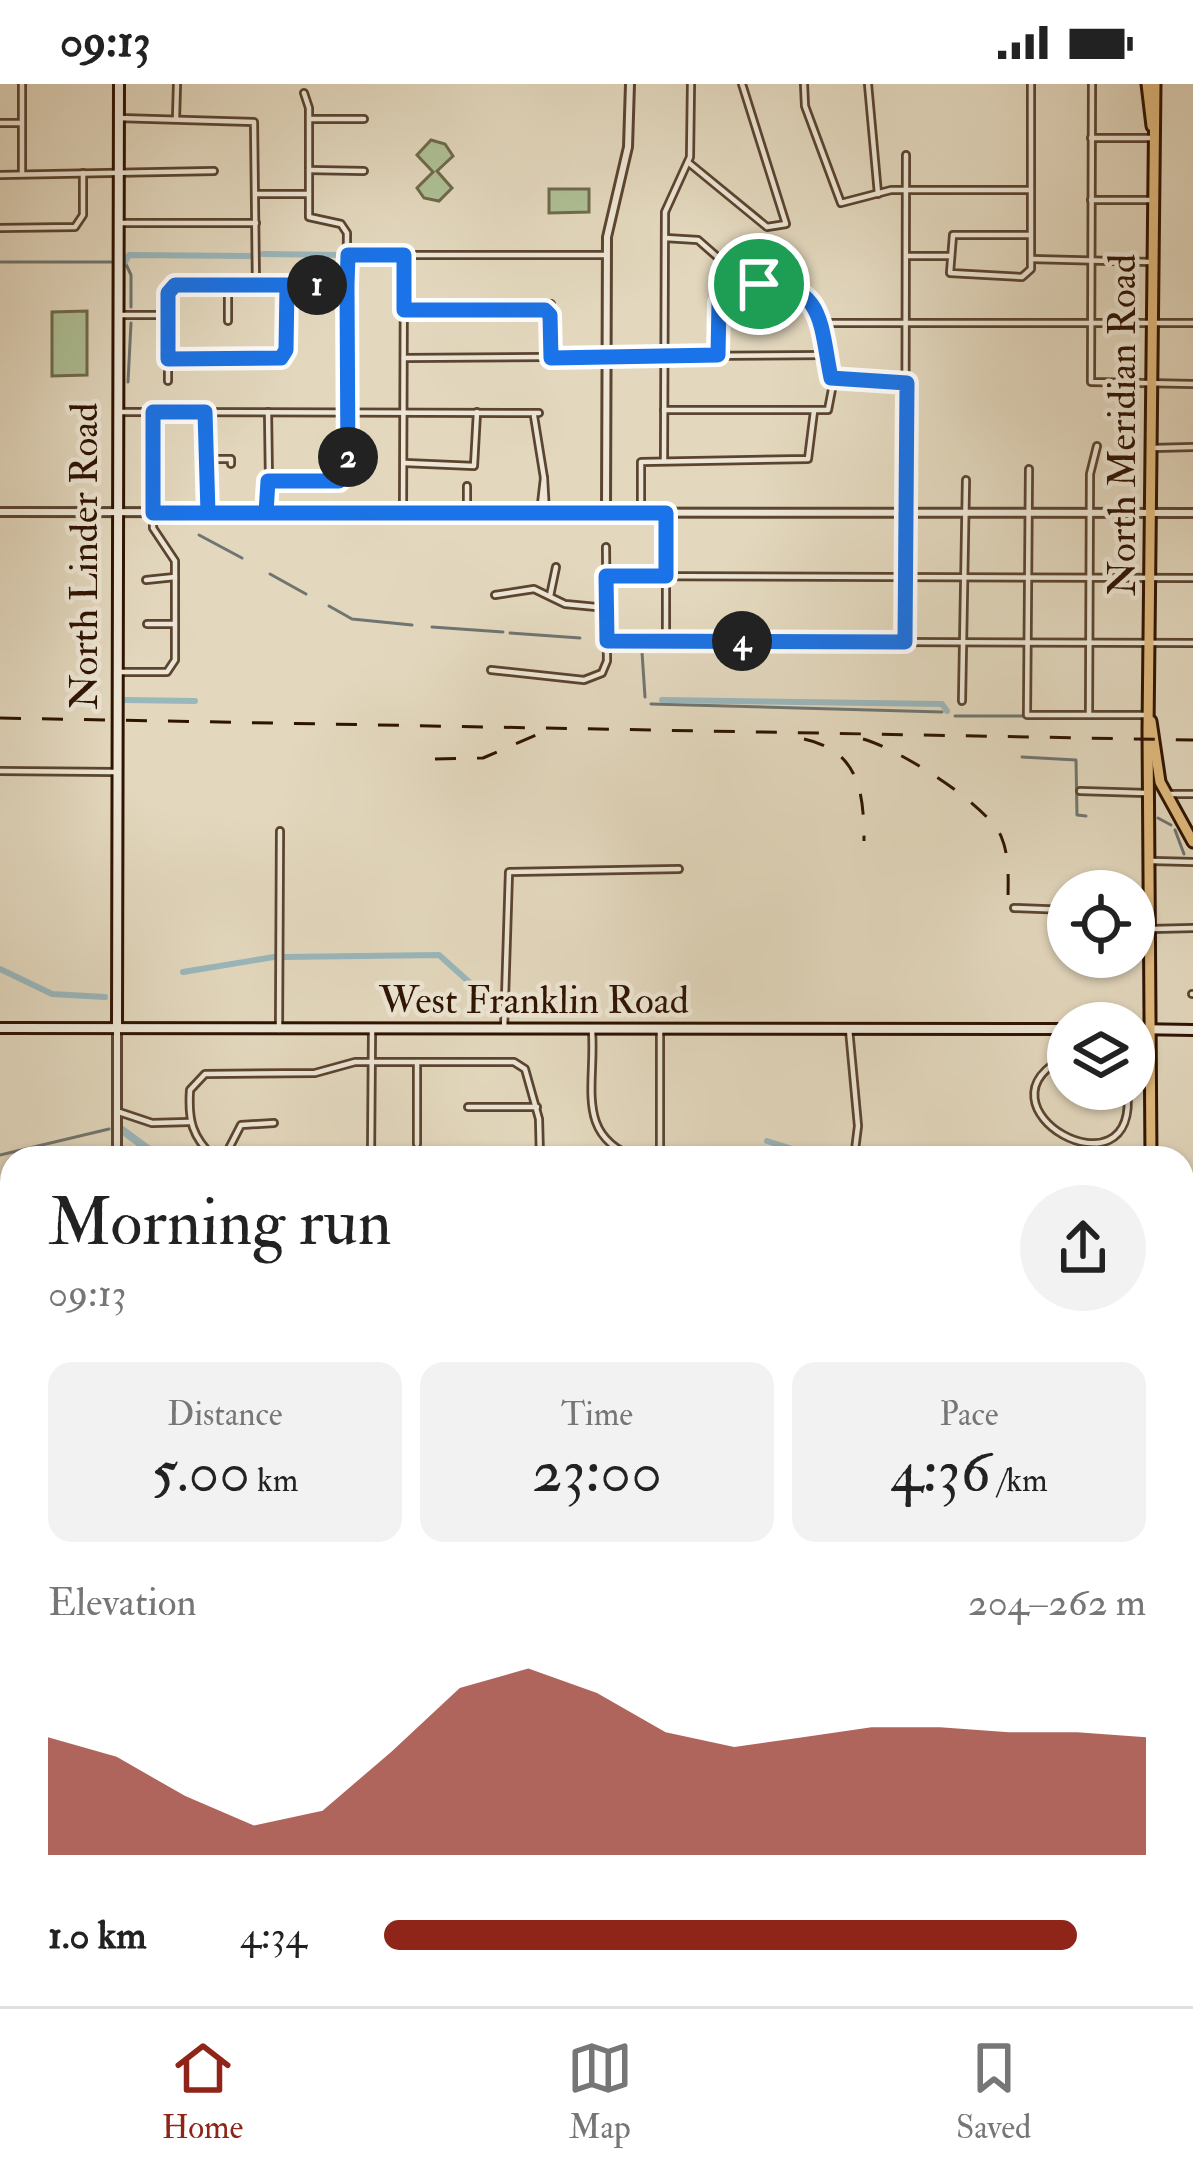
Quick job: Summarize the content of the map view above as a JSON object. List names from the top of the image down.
{
  "streets": {
    "main road": ["North Meridian Road", "North Linder Road", "West Franklin Road"]
  },
  "crossings": [
    ["North Linder Road", "West Franklin Road"]
  ],
  "page": {
    "status": "09:13",
    "pins": ["1", "2", "4"],
    "heading": ["Morning run", "09:13"],
    "stats": [
      ["Distance", "5.00 km"],
      ["Time", "23:00"],
      ["Pace", "4:36 /km"]
    ],
    "chart": ["Elevation", "204–262 m"],
    "list": [
      {
        "name": "1.0 km",
        "note": "4:34"
      }
    ],
    "tabs": ["Home", "Map", "Saved"]
  }
}
